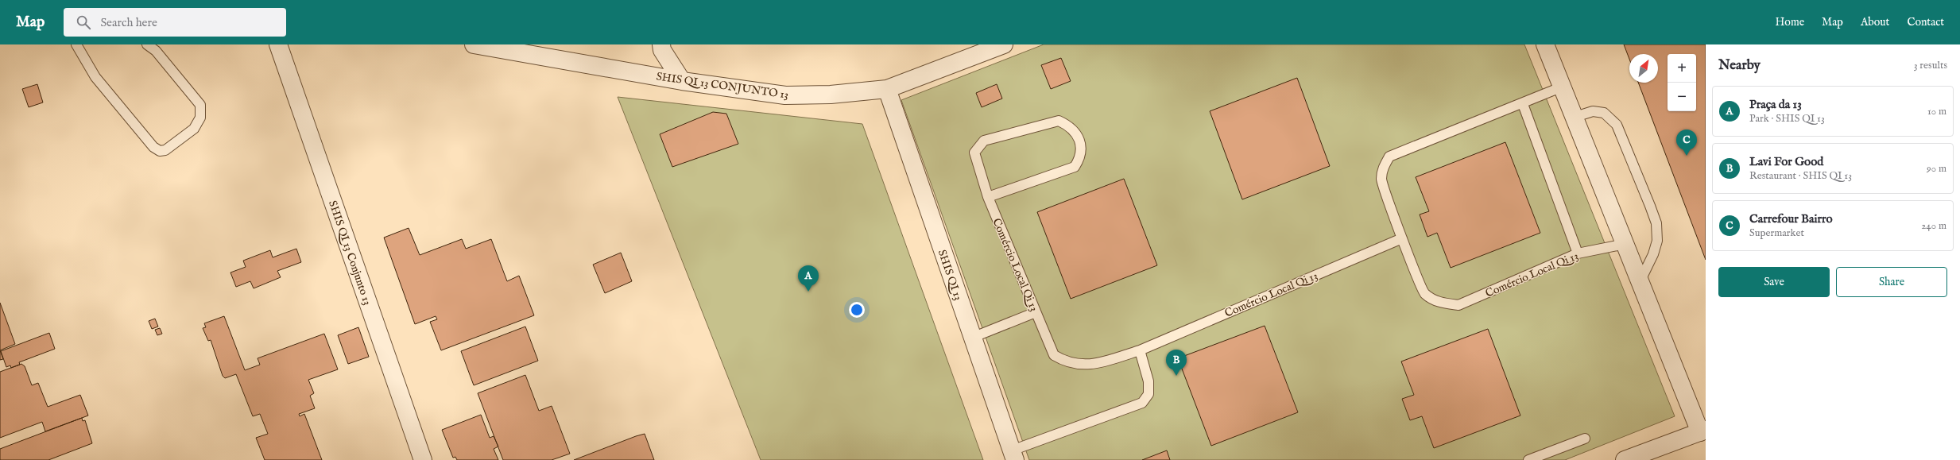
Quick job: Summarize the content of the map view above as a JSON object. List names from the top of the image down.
{
  "streets": {
    "street": ["SHIS QI 13 CONJUNTO 13", "SHIS QI 13 Conjunto 13", "SHIS QI 13"],
    "lane": ["Comércio Local Qi 13"]
  },
  "crossings": [
    ["SHIS QI 13 CONJUNTO 13", "SHIS QI 13"]
  ],
  "north": "top right",
  "page": {
    "header": "Map",
    "search": "Search here",
    "nav": [
      "Home",
      "Map",
      "About",
      "Contact"
    ],
    "heading": ["Nearby", "3 results"],
    "map_buttons": ["+", "−"],
    "list": [
      {
        "mark": "A",
        "name": "Praça da 13",
        "note": "Park · SHIS QI 13",
        "value": "10 m"
      },
      {
        "mark": "B",
        "name": "Lavi For Good",
        "note": "Restaurant · SHIS QI 13",
        "value": "90 m"
      },
      {
        "mark": "C",
        "name": "Carrefour Bairro",
        "note": "Supermarket",
        "value": "240 m"
      }
    ],
    "pins": ["C", "A", "B"],
    "buttons": ["Save", "Share"]
  }
}
